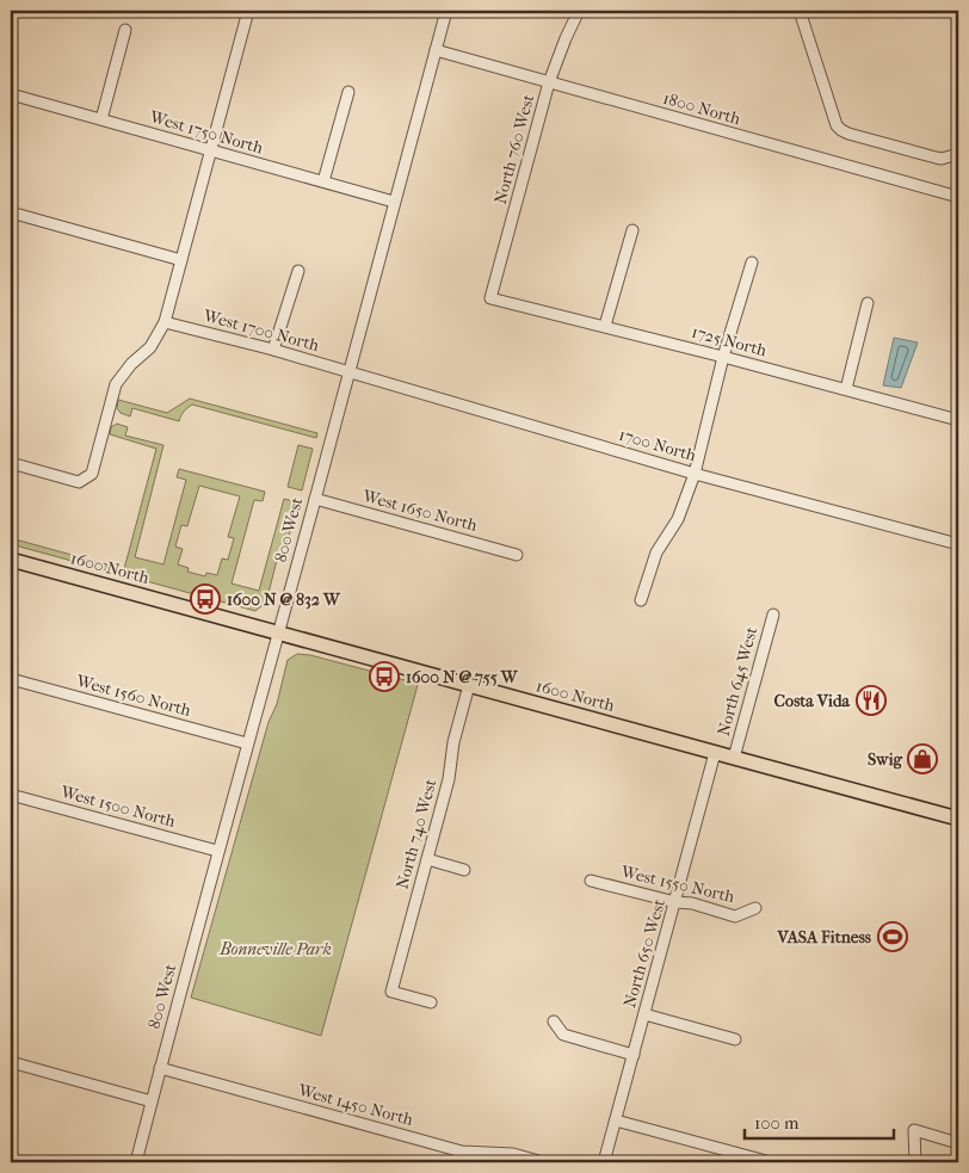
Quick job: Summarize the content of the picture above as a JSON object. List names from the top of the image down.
{
  "streets": {
    "main road": ["1600 North"],
    "street": [
      "1800 North",
      "West 1750 North",
      "North 760 West",
      "West 1700 North",
      "1725 North",
      "1700 North",
      "West 1650 North",
      "800 West",
      "North 645 West",
      "West 1560 North",
      "West 1500 North",
      "North 740 West",
      "West 1550 North",
      "North 650 West",
      "West 1450 North"
    ]
  },
  "crossings": [
    ["1800 North", "North 760 West"],
    ["1800 North", "800 West"],
    ["West 1750 North", "800 West"],
    ["North 760 West", "1725 North"],
    ["West 1700 North", "1700 North"],
    ["West 1700 North", "800 West"],
    ["1700 North", "800 West"],
    ["West 1650 North", "800 West"],
    ["800 West", "1600 North"],
    ["800 West", "West 1560 North"],
    ["800 West", "West 1500 North"],
    ["800 West", "West 1450 North"],
    ["1600 North", "North 645 West"],
    ["1600 North", "North 740 West"],
    ["1600 North", "North 650 West"],
    ["West 1550 North", "North 650 West"]
  ],
  "parks": ["Bonneville Park"],
  "places": {
    "bus stop": ["1600 N @ 832 W", "1600 N @ 755 W"],
    "restaurant": ["Costa Vida"],
    "shop": ["Swig"],
    "sports": ["VASA Fitness"]
  },
  "scale_bar": "100 m"
}
